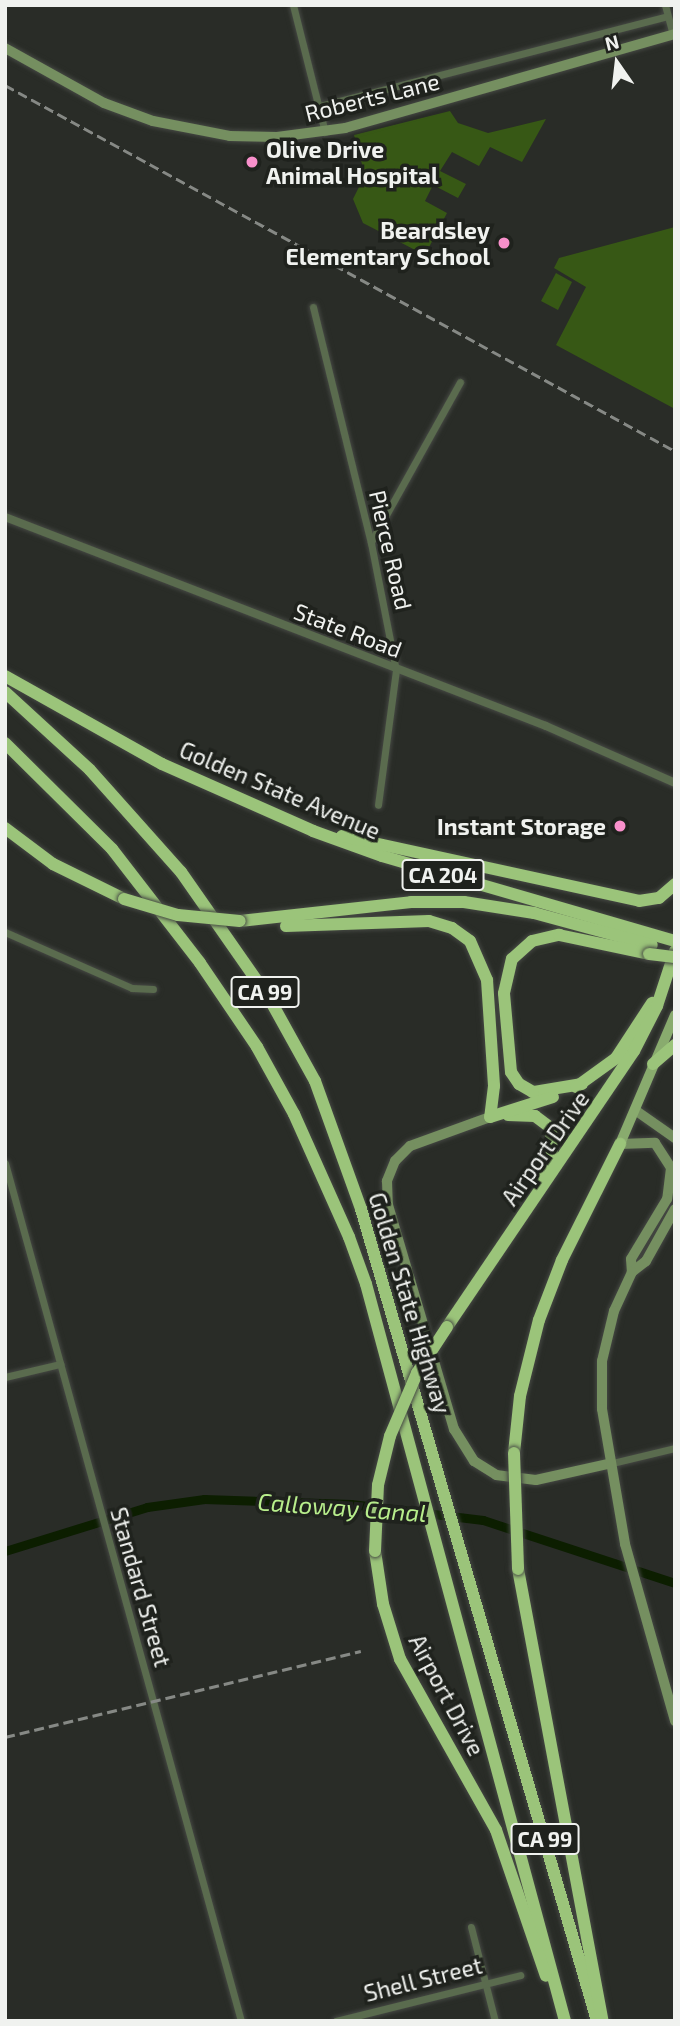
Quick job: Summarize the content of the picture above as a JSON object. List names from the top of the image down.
{
  "streets": {
    "highway": [
      "Golden State Avenue",
      "CA 204",
      "CA 99",
      "Airport Drive",
      "Golden State Highway"
    ],
    "main road": ["Roberts Lane"],
    "street": [
      "Pierce Road",
      "State Road",
      "Standard Street",
      "Shell Street"
    ]
  },
  "crossings": [
    ["Pierce Road", "State Road"],
    ["Golden State Avenue", "Airport Drive"],
    ["Airport Drive", "Golden State Highway"]
  ],
  "water": ["Calloway Canal"],
  "places": ["Olive Drive Animal Hospital", "Beardsley Elementary School", "Instant Storage"],
  "north": "top"
}
